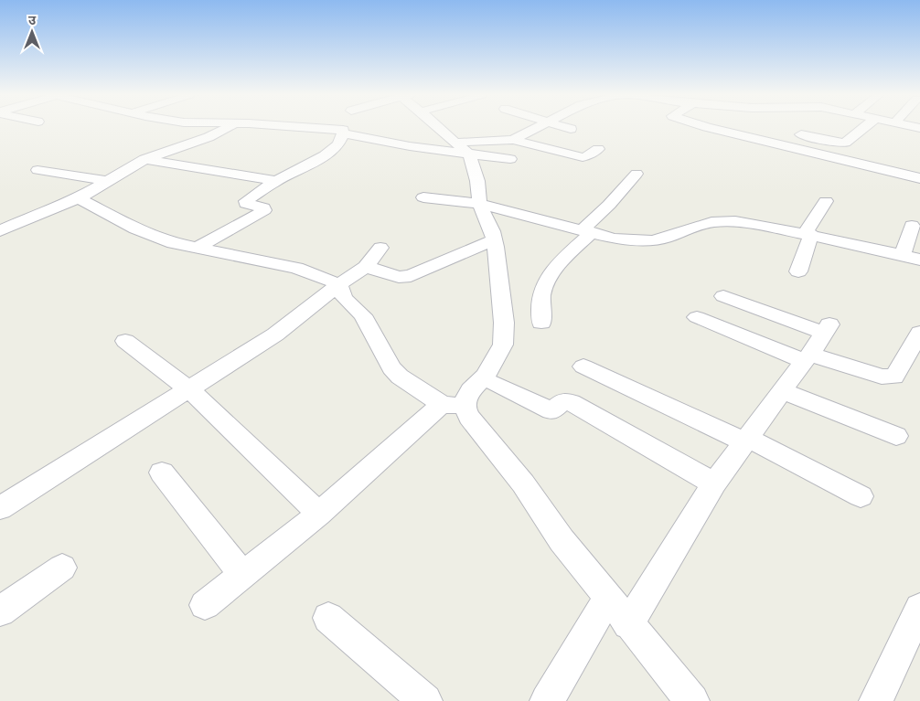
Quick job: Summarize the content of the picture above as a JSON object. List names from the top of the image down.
{
  "north": "top"
}
